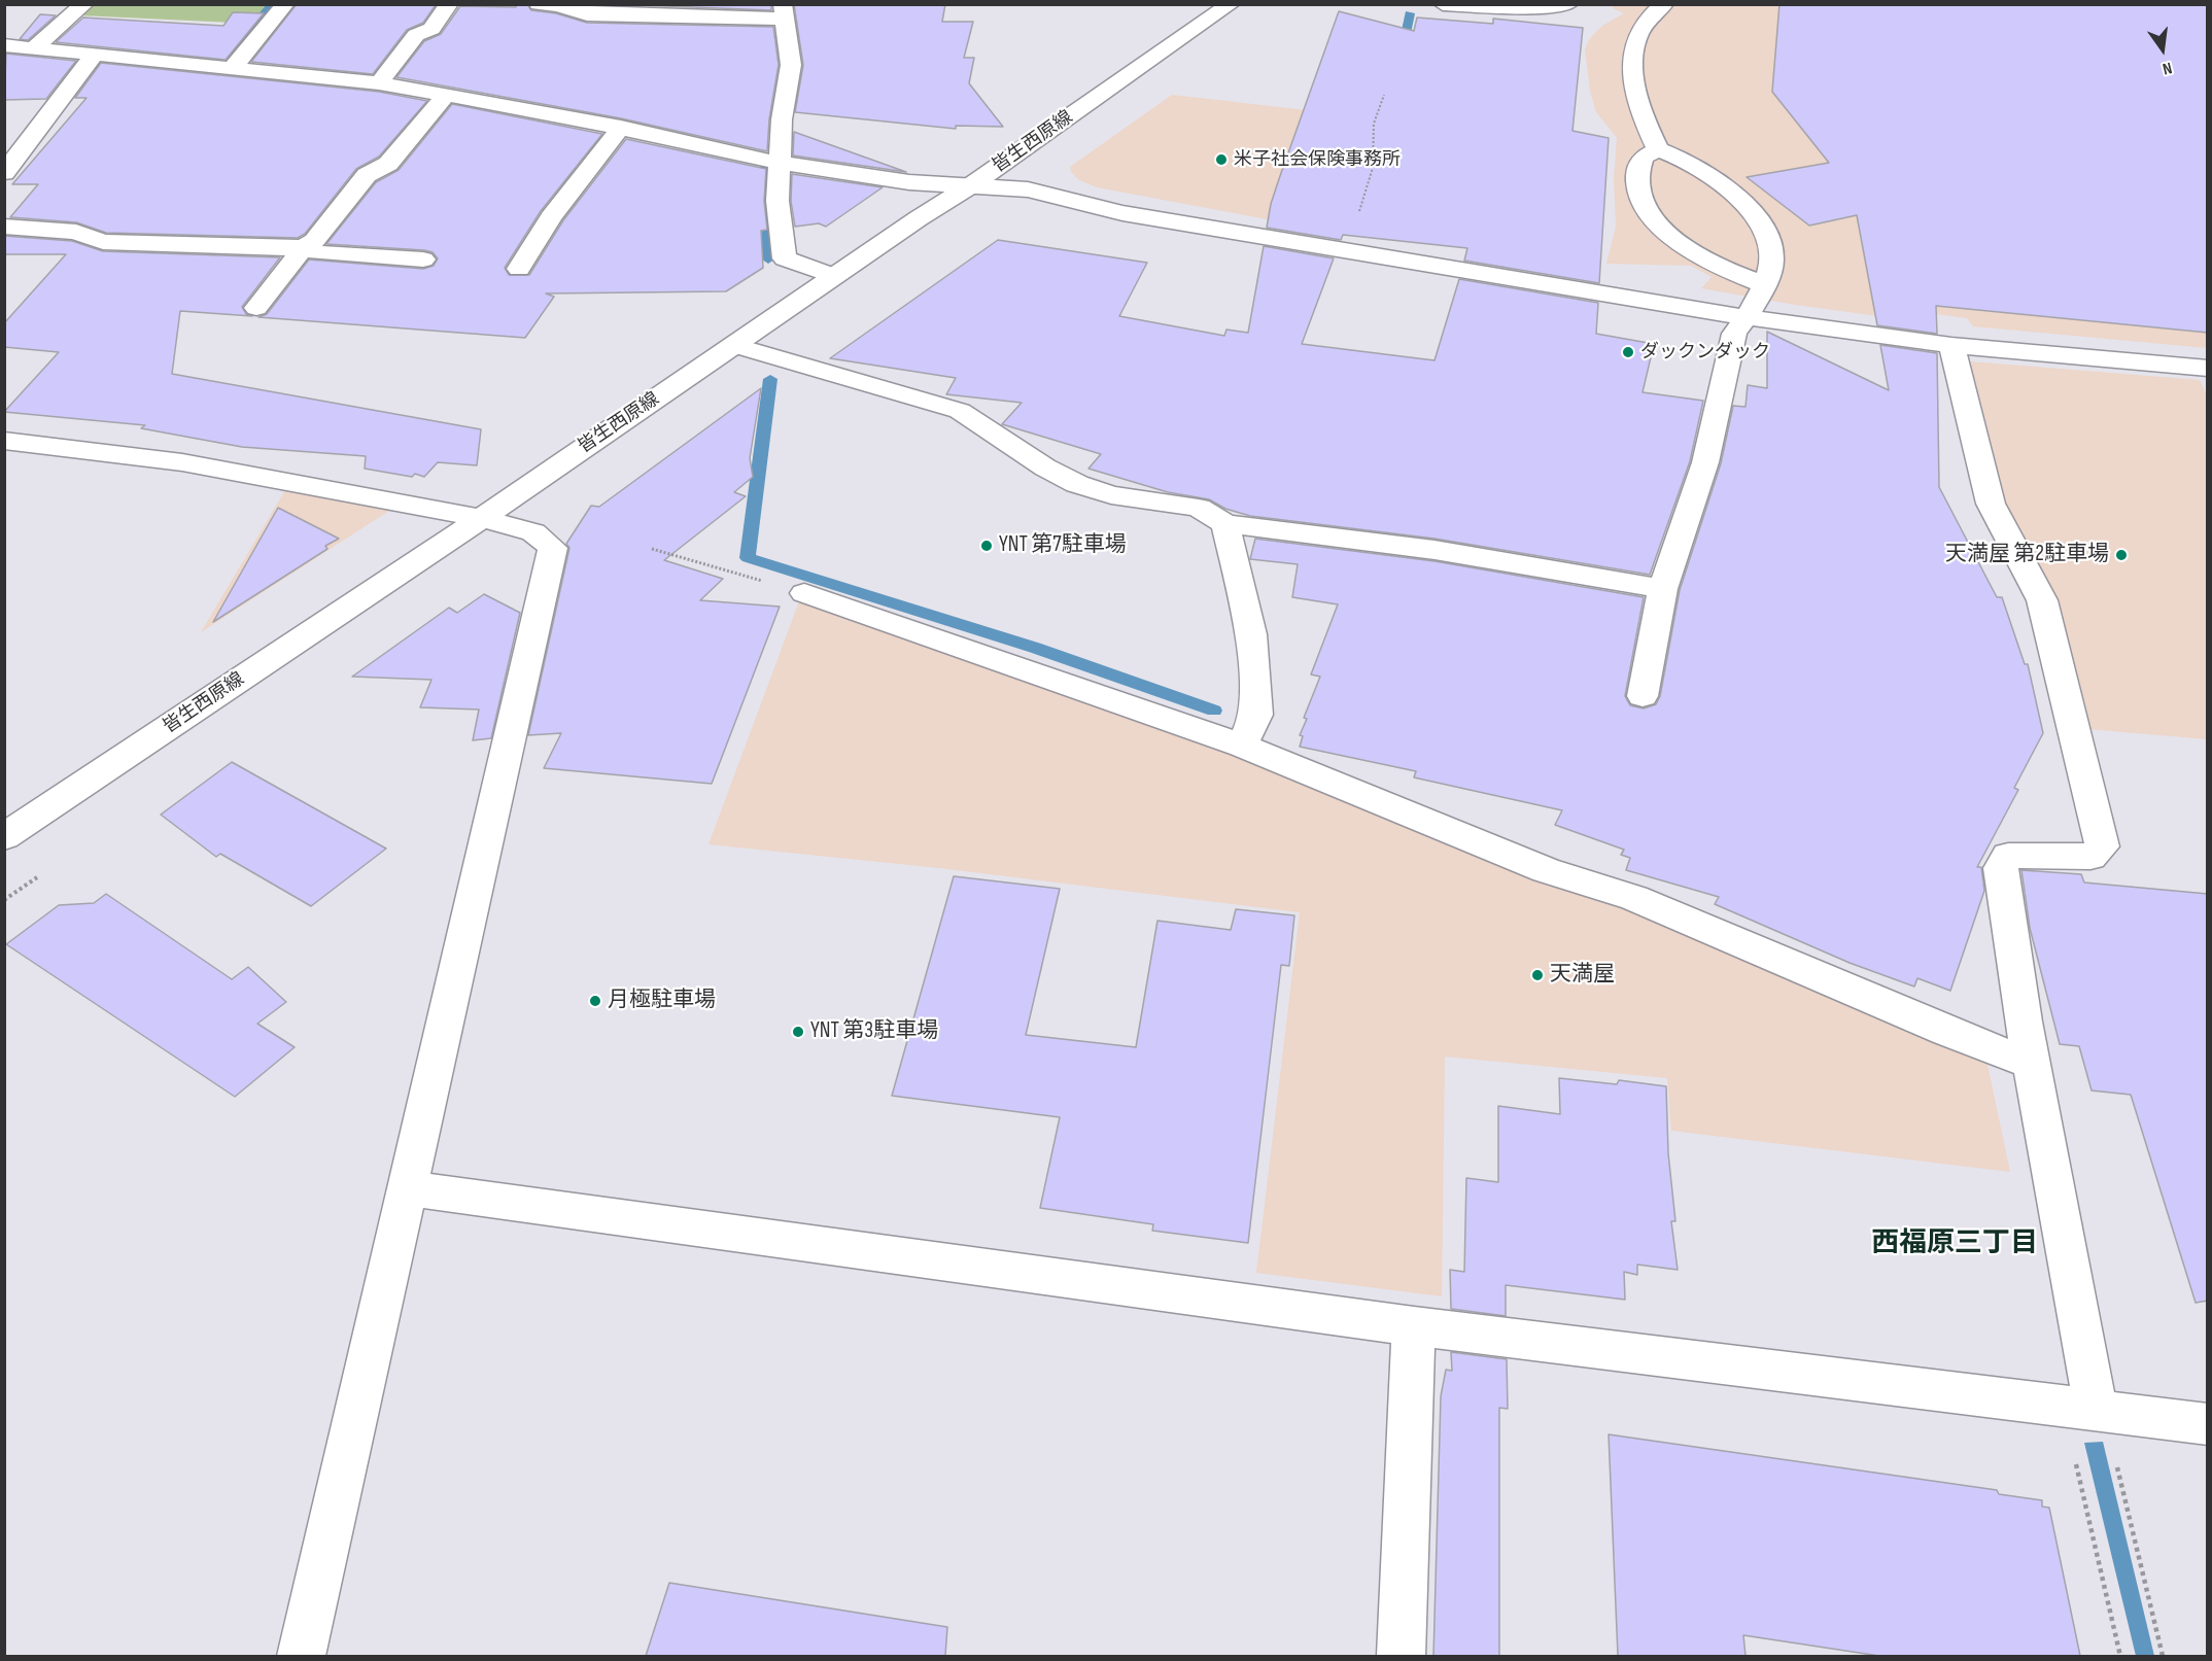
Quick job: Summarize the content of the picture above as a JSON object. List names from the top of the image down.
{
  "streets": {
    "street": ["皆生西原線"]
  },
  "districts": ["西福原三丁目"],
  "places": [
    "米子社会保険事務所",
    "ダックンダック",
    "YNT 第7駐車場",
    "天満屋 第2駐車場",
    "天満屋",
    "月極駐車場",
    "YNT 第3駐車場"
  ],
  "north": "bottom"
}
